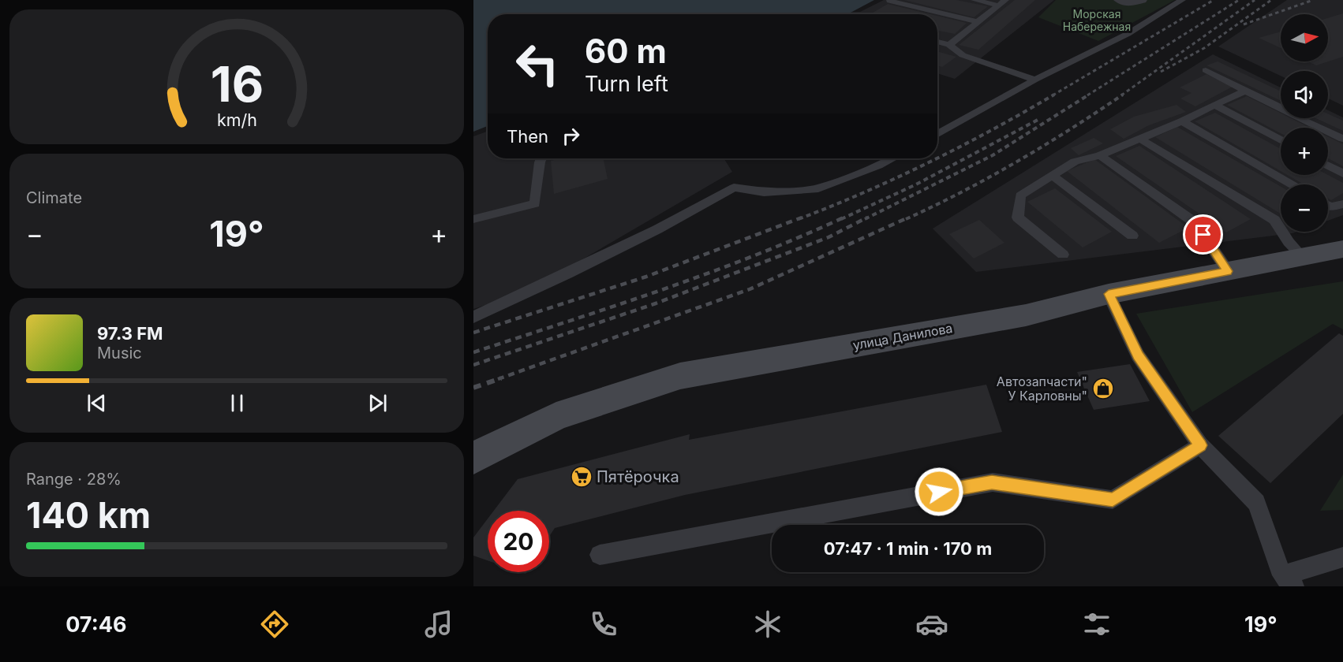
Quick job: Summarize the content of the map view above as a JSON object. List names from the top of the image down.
{
  "streets": {
    "main road": ["улица Данилова"]
  },
  "parks": ["Морская Набережная"],
  "places": {
    "shop": ["Автозапчасти\" У Карловны\""],
    "supermarket": ["Пятёрочка"]
  },
  "north": "right",
  "page": {
    "map_buttons": ["+", "−"],
    "turn": ["60 m", "Turn left"],
    "then": "Then",
    "tile": [
      "Climate",
      ["Range · 28%", "140 km"]
    ],
    "heat": ["−", "19°", "+"],
    "song": ["97.3 FM", "Music"],
    "limit": "20",
    "trip": "07:47 · 1 min · 170 m",
    "tabs": ["07:46", "19°"],
    "gauge": ["16", "km/h"]
  }
}
